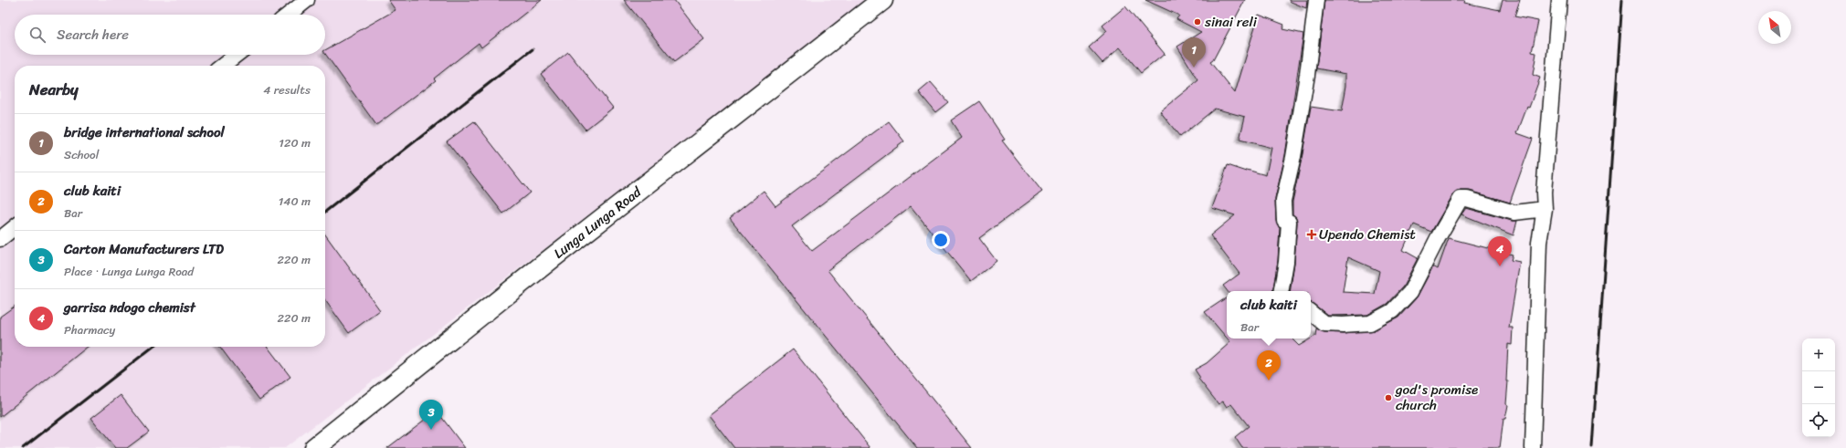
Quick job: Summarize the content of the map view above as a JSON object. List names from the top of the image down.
{
  "streets": {
    "main road": ["Lunga Lunga Road"]
  },
  "places": {
    "other": ["sinai reli", "god's promise church"],
    "health": ["Upendo Chemist"]
  },
  "north": "top left",
  "page": {
    "search": "Search here",
    "pins": [
      "1",
      "4",
      "2",
      "3"
    ],
    "heading": ["Nearby", "4 results"],
    "list": [
      {
        "mark": "1",
        "name": "bridge international school",
        "note": "School",
        "value": "120 m"
      },
      {
        "mark": "2",
        "name": "club kaiti",
        "note": "Bar",
        "value": "140 m"
      },
      {
        "mark": "3",
        "name": "Carton Manufacturers LTD",
        "note": "Place · Lunga Lunga Road",
        "value": "220 m"
      },
      {
        "mark": "4",
        "name": "garrisa ndogo chemist",
        "note": "Pharmacy",
        "value": "220 m"
      }
    ],
    "popup": ["club kaiti", "Bar"],
    "map_buttons": ["+", "−"]
  }
}
